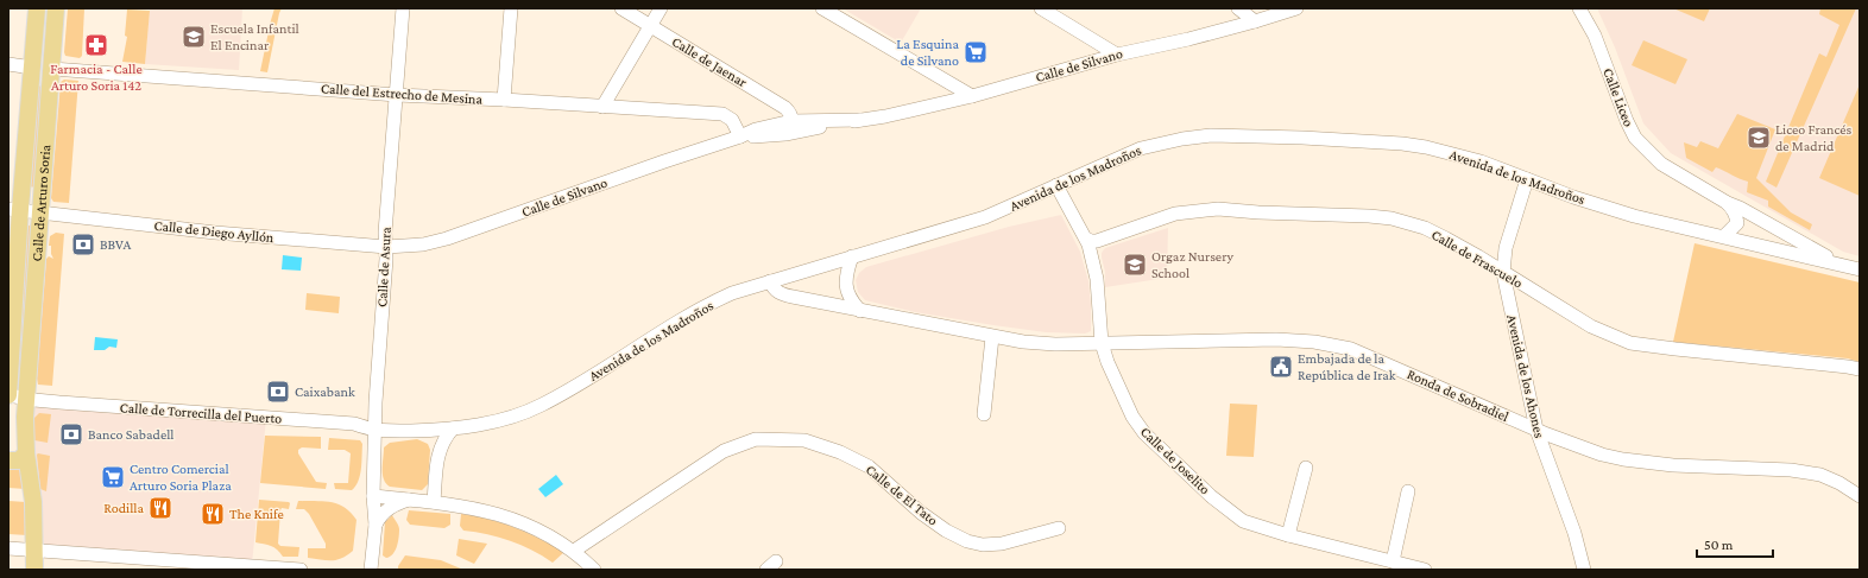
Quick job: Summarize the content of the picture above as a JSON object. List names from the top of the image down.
{
  "streets": {
    "main road": ["Calle de Arturo Soria"],
    "street": [
      "Calle de Jaenar",
      "Calle de Silvano",
      "Calle del Estrecho de Mesina",
      "Calle Liceo",
      "Avenida de los Madroños",
      "Calle de Diego Ayllón",
      "Calle de Frascuelo",
      "Calle de Asura",
      "Avenida de los Ahones",
      "Ronda de Sobradiel",
      "Calle de Torrecilla del Puerto",
      "Calle de Joselito",
      "Calle de El Tato"
    ]
  },
  "crossings": [
    ["Calle de Jaenar", "Calle de Silvano"],
    ["Calle de Silvano", "Calle del Estrecho de Mesina"],
    ["Calle de Silvano", "Calle de Diego Ayllón"],
    ["Calle de Silvano", "Calle de Asura"],
    ["Calle del Estrecho de Mesina", "Calle de Arturo Soria"],
    ["Calle del Estrecho de Mesina", "Calle de Asura"],
    ["Calle Liceo", "Avenida de los Madroños"],
    ["Avenida de los Madroños", "Calle de Asura"],
    ["Avenida de los Madroños", "Avenida de los Ahones"],
    ["Avenida de los Madroños", "Ronda de Sobradiel"],
    ["Avenida de los Madroños", "Calle de Torrecilla del Puerto"],
    ["Avenida de los Madroños", "Calle de Joselito"],
    ["Calle de Arturo Soria", "Calle de Diego Ayllón"],
    ["Calle de Arturo Soria", "Calle de Torrecilla del Puerto"],
    ["Calle de Diego Ayllón", "Calle de Asura"],
    ["Calle de Frascuelo", "Avenida de los Ahones"],
    ["Calle de Frascuelo", "Calle de Joselito"],
    ["Calle de Asura", "Calle de Torrecilla del Puerto"],
    ["Avenida de los Ahones", "Ronda de Sobradiel"],
    ["Ronda de Sobradiel", "Calle de Joselito"]
  ],
  "places": {
    "school or university": ["Escuela Infantil El Encinar", "Liceo Francés de Madrid", "Orgaz Nursery School"],
    "pharmacy": ["Farmacia - Calle Arturo Soria 142"],
    "supermarket": ["La Esquina de Silvano", "Centro Comercial Arturo Soria Plaza"],
    "bank": ["BBVA", "Caixabank", "Banco Sabadell"],
    "public building": ["Embajada de la República de Irak"],
    "restaurant": ["Rodilla", "The Knife"]
  },
  "scale_bar": "50 m"
}
